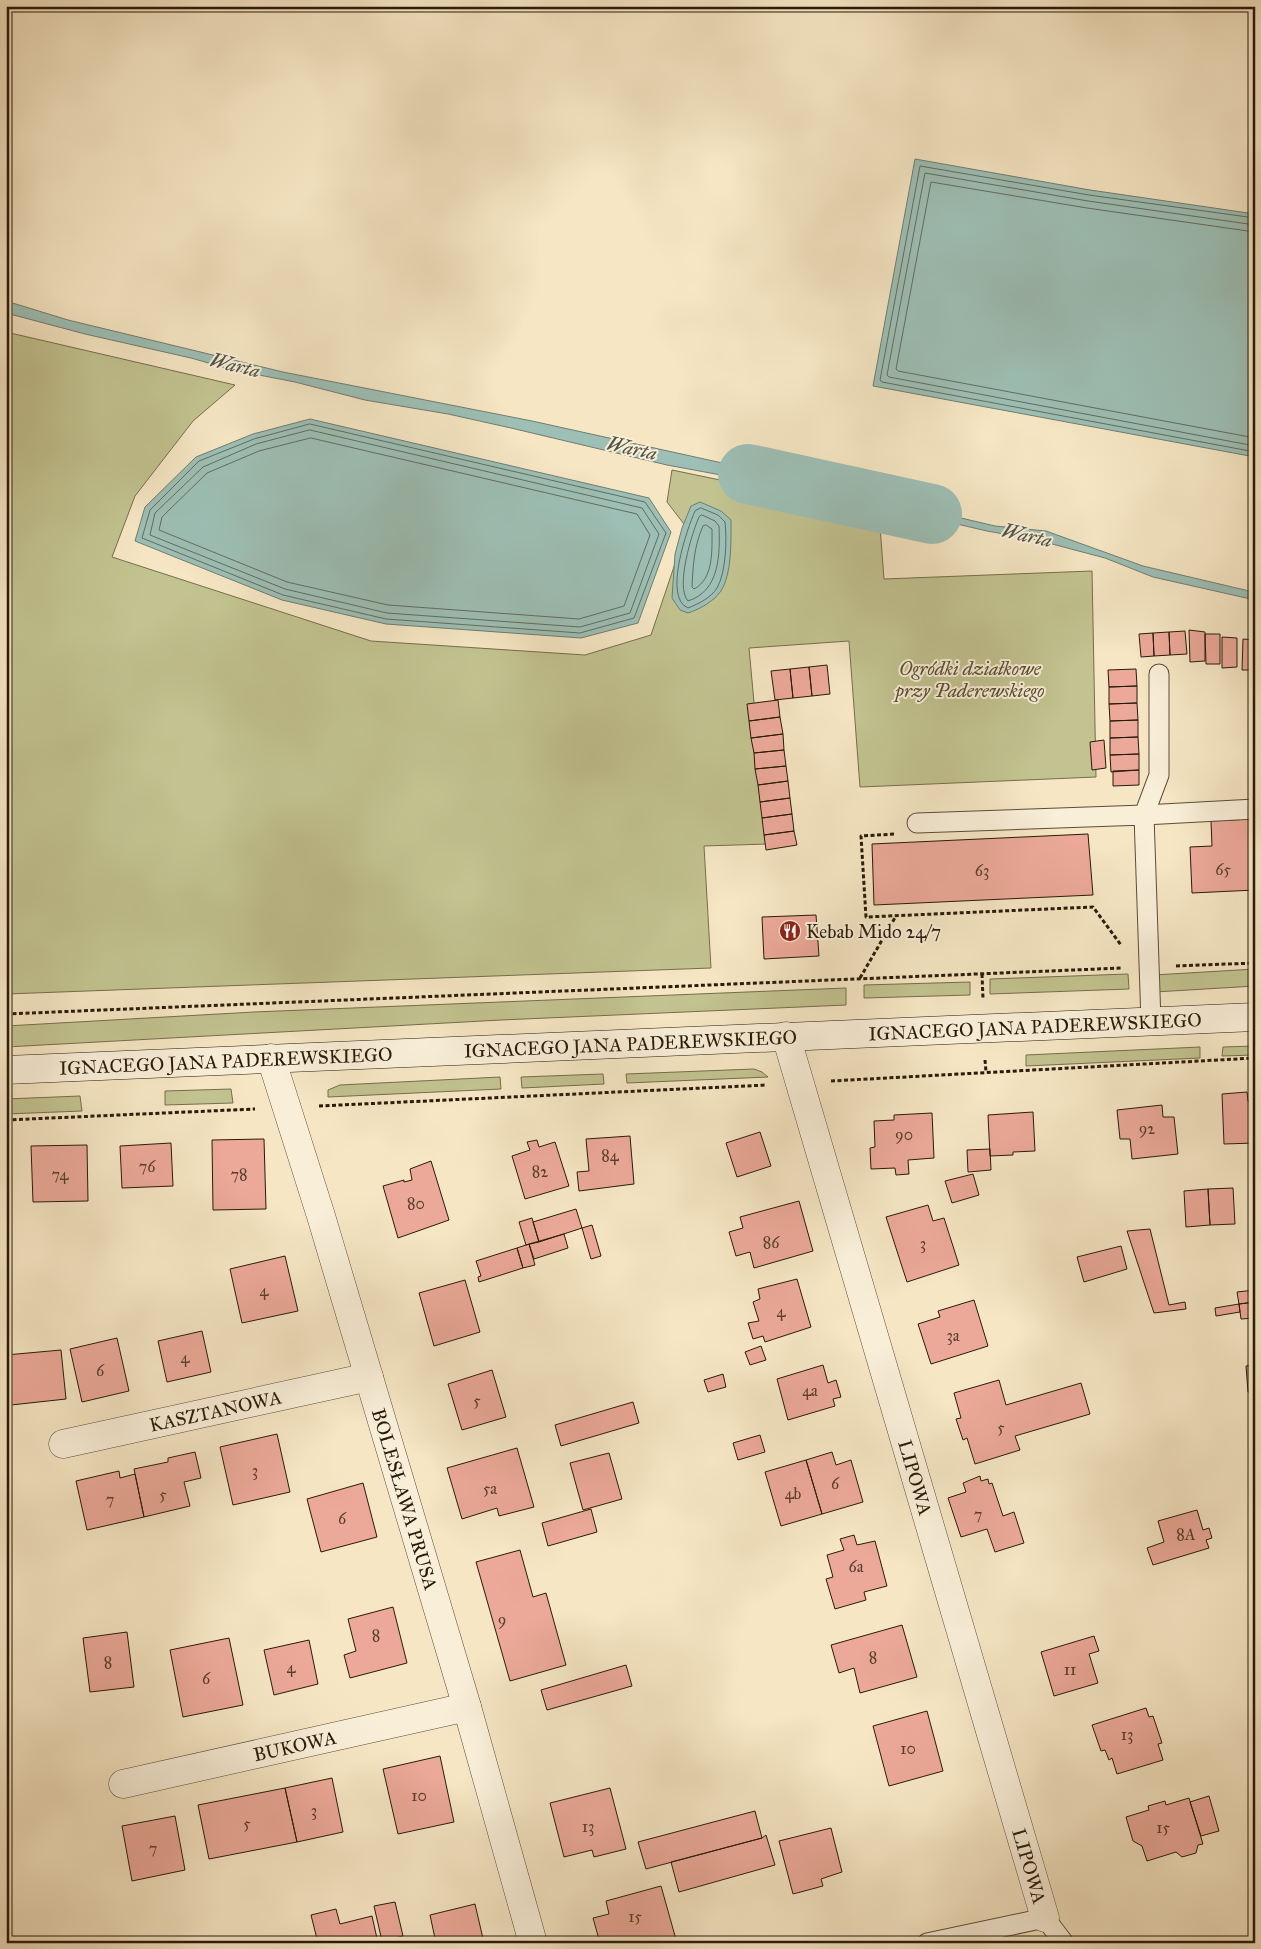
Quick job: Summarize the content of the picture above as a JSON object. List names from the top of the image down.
{
  "streets": {
    "street": [
      "IGNACEGO JANA PADEREWSKIEGO",
      "KASZTANOWA",
      "LIPOWA",
      "BOLESŁAWA PRUSA",
      "BUKOWA"
    ]
  },
  "crossings": [
    ["IGNACEGO JANA PADEREWSKIEGO", "LIPOWA"],
    ["IGNACEGO JANA PADEREWSKIEGO", "BOLESŁAWA PRUSA"],
    ["KASZTANOWA", "BOLESŁAWA PRUSA"],
    ["BOLESŁAWA PRUSA", "BUKOWA"]
  ],
  "water": ["Warta"],
  "parks": ["Ogródki działkowe przy Paderewskiego"],
  "places": {
    "restaurant": ["Kebab Mido 24/7"]
  },
  "house_numbers": [
    "65",
    "63",
    "92",
    "90",
    "84",
    "76",
    "82",
    "74",
    "78",
    "80",
    "86",
    "3",
    "4",
    "4",
    "3a",
    "4",
    "6",
    "4a",
    "5",
    "5",
    "3",
    "6",
    "5a",
    "4b",
    "5",
    "7",
    "7",
    "6",
    "8A",
    "6a",
    "9",
    "8",
    "8",
    "8",
    "4",
    "11",
    "6",
    "13",
    "10",
    "10",
    "3",
    "5",
    "13",
    "15",
    "7",
    "15"
  ]
}
